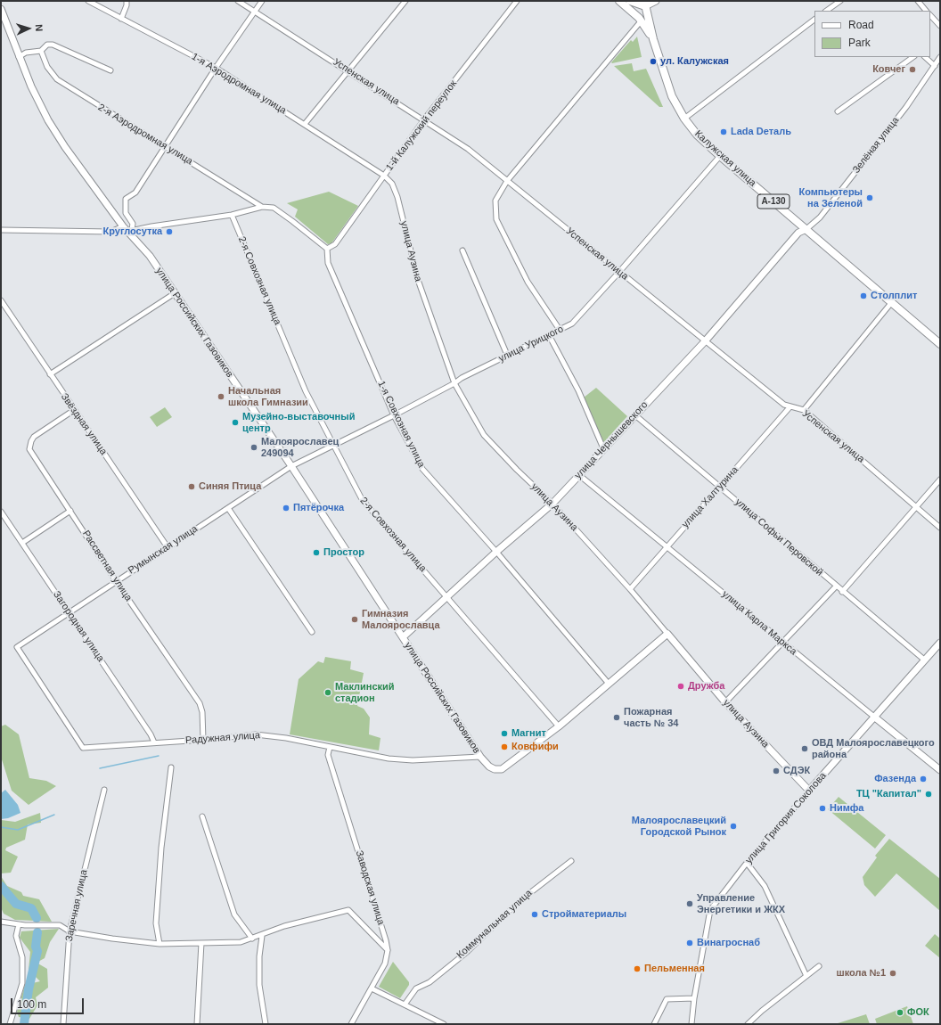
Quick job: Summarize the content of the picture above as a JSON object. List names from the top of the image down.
{
  "streets": {
    "main road": [
      "Калужская улица",
      "А-130",
      "улица Аузина",
      "улица Российских Газовиков",
      "улица Чернышевского",
      "улица Карла Маркса",
      "улица Григория Соколова"
    ],
    "street": [
      "Успенская улица",
      "1-я Аэродромная улица",
      "1-й Калужский переулок",
      "2-я Аэродромная улица",
      "Зелёная улица",
      "2-я Совхозная улица",
      "улица Урицкого",
      "Звёздная улица",
      "1-я Совхозная улица",
      "улица Халтурина",
      "улица Софьи Перовской",
      "Румынская улица",
      "Рассветная улица",
      "Загородная улица",
      "Радужная улица",
      "Заводская улица",
      "Заречная улица",
      "Коммунальная улица"
    ]
  },
  "crossings": [
    ["Успенская улица", "1-й Калужский переулок"],
    ["Успенская улица", "улица Урицкого"],
    ["Успенская улица", "улица Чернышевского"],
    ["Успенская улица", "улица Халтурина"],
    ["1-я Аэродромная улица", "1-й Калужский переулок"],
    ["1-я Аэродромная улица", "улица Аузина"],
    ["1-й Калужский переулок", "улица Аузина"],
    ["1-й Калужский переулок", "1-я Совхозная улица"],
    ["Зелёная улица", "Калужская улица"],
    ["Зелёная улица", "улица Чернышевского"],
    ["Калужская улица", "улица Урицкого"],
    ["Калужская улица", "улица Чернышевского"],
    ["улица Аузина", "улица Урицкого"],
    ["улица Аузина", "улица Чернышевского"],
    ["улица Аузина", "улица Халтурина"],
    ["улица Аузина", "улица Григория Соколова"],
    ["2-я Совхозная улица", "улица Российских Газовиков"],
    ["2-я Совхозная улица", "улица Урицкого"],
    ["2-я Совхозная улица", "улица Чернышевского"],
    ["улица Российских Газовиков", "улица Урицкого"],
    ["улица Российских Газовиков", "улица Чернышевского"],
    ["улица Российских Газовиков", "Румынская улица"],
    ["улица Российских Газовиков", "Радужная улица"],
    ["улица Урицкого", "1-я Совхозная улица"],
    ["улица Урицкого", "Румынская улица"],
    ["Звёздная улица", "Румынская улица"],
    ["Звёздная улица", "Рассветная улица"],
    ["1-я Совхозная улица", "улица Чернышевского"],
    ["улица Чернышевского", "улица Софьи Перовской"],
    ["улица Чернышевского", "улица Карла Маркса"],
    ["улица Халтурина", "улица Софьи Перовской"],
    ["улица Халтурина", "улица Карла Маркса"],
    ["улица Софьи Перовской", "улица Григория Соколова"],
    ["Румынская улица", "Рассветная улица"],
    ["Румынская улица", "Загородная улица"],
    ["Румынская улица", "Радужная улица"],
    ["Рассветная улица", "Радужная улица"],
    ["улица Карла Маркса", "улица Григория Соколова"],
    ["Загородная улица", "Радужная улица"],
    ["Радужная улица", "Заводская улица"]
  ],
  "places": [
    "ул. Калужская",
    "Ковчег",
    "Lada Dеталь",
    "Компьютеры на Зеленой",
    "Круглосутка",
    "Столплит",
    "Начальная школа Гимназии",
    "Музейно-выставочный центр",
    "Малоярославец 249094",
    "Синяя Птица",
    "Пятёрочка",
    "Простор",
    "Гимназия Малоярославца",
    "Дружба",
    "Маклинский стадион",
    "Пожарная часть № 34",
    "Магнит",
    "Ковфифи",
    "ОВД Малоярославецкого района",
    "СДЭК",
    "Фазенда",
    "ТЦ \"Капитал\"",
    "Нимфа",
    "Малоярославецкий Городской Рынок",
    "Управление Энергетики и ЖКХ",
    "Стройматериалы",
    "Винагроснаб",
    "Пельменная",
    "школа №1",
    "ФОК"
  ],
  "legend": ["Road", "Park"],
  "scale_bar": "100 m",
  "north": "right"
}
